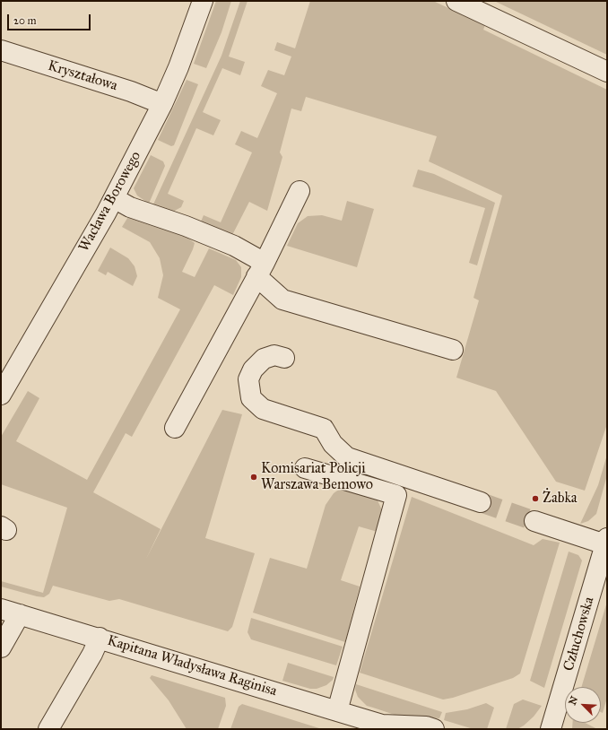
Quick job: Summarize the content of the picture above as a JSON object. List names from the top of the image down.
{
  "streets": {
    "street": [
      "Kryształowa",
      "Wacława Borowego",
      "Człuchowska",
      "Kapitana Władysława Raginisa"
    ]
  },
  "crossings": [
    ["Kryształowa", "Wacława Borowego"]
  ],
  "places": ["Komisariat Policji Warszawa Bemowo", "Żabka"],
  "scale_bar": "20 m",
  "north": "top left"
}
